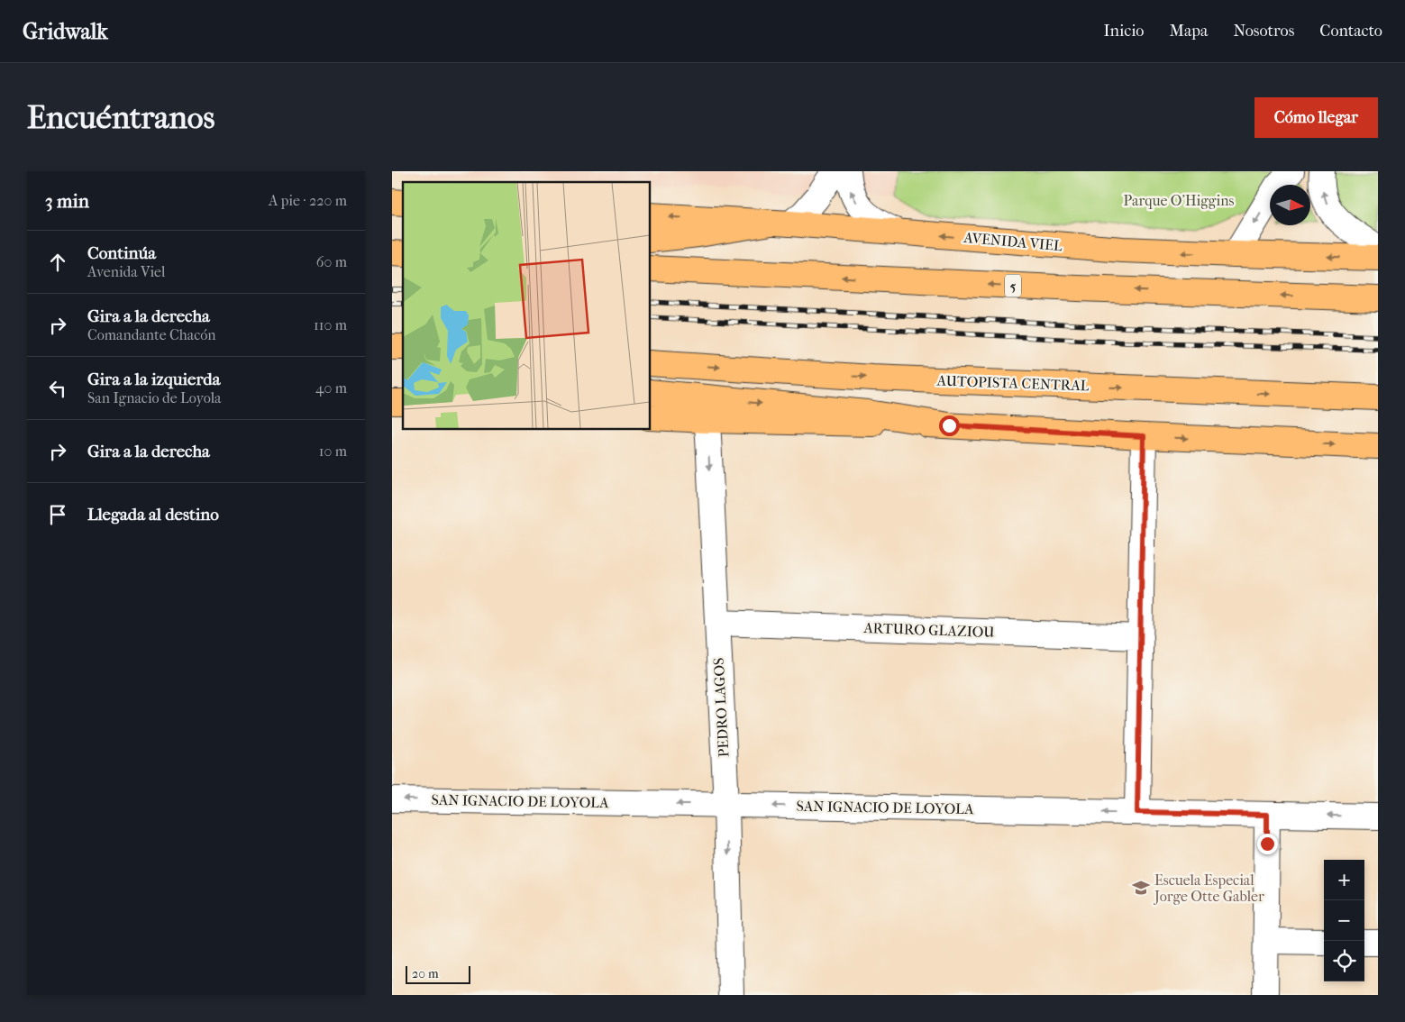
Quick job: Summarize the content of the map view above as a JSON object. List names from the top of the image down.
{
  "streets": {
    "main road": ["AVENIDA VIEL", "5", "AUTOPISTA CENTRAL"],
    "street": ["ARTURO GLAZIOU", "PEDRO LAGOS", "SAN IGNACIO DE LOYOLA"]
  },
  "crossings": [
    ["ARTURO GLAZIOU", "PEDRO LAGOS"],
    ["PEDRO LAGOS", "SAN IGNACIO DE LOYOLA"]
  ],
  "one_way": ["PEDRO LAGOS", "SAN IGNACIO DE LOYOLA"],
  "parks": ["Parque O'Higgins"],
  "places": {
    "school or university": ["Escuela Especial Jorge Otte Gabler"]
  },
  "scale_bar": "20 m",
  "north": "right",
  "page": {
    "header": "Gridwalk",
    "nav": [
      "Inicio",
      "Mapa",
      "Nosotros",
      "Contacto"
    ],
    "buttons": "Cómo llegar",
    "title": "Encuéntranos",
    "heading": ["3 min", "A pie · 220 m"],
    "list": [
      ["Continúa", "Avenida Viel", "60 m"],
      ["Gira a la derecha", "Comandante Chacón", "110 m"],
      ["Gira a la izquierda", "San Ignacio de Loyola", "40 m"],
      ["Gira a la derecha", "10 m"],
      "Llegada al destino"
    ],
    "map_buttons": ["+", "−"],
    "scale": "20 m"
  }
}
